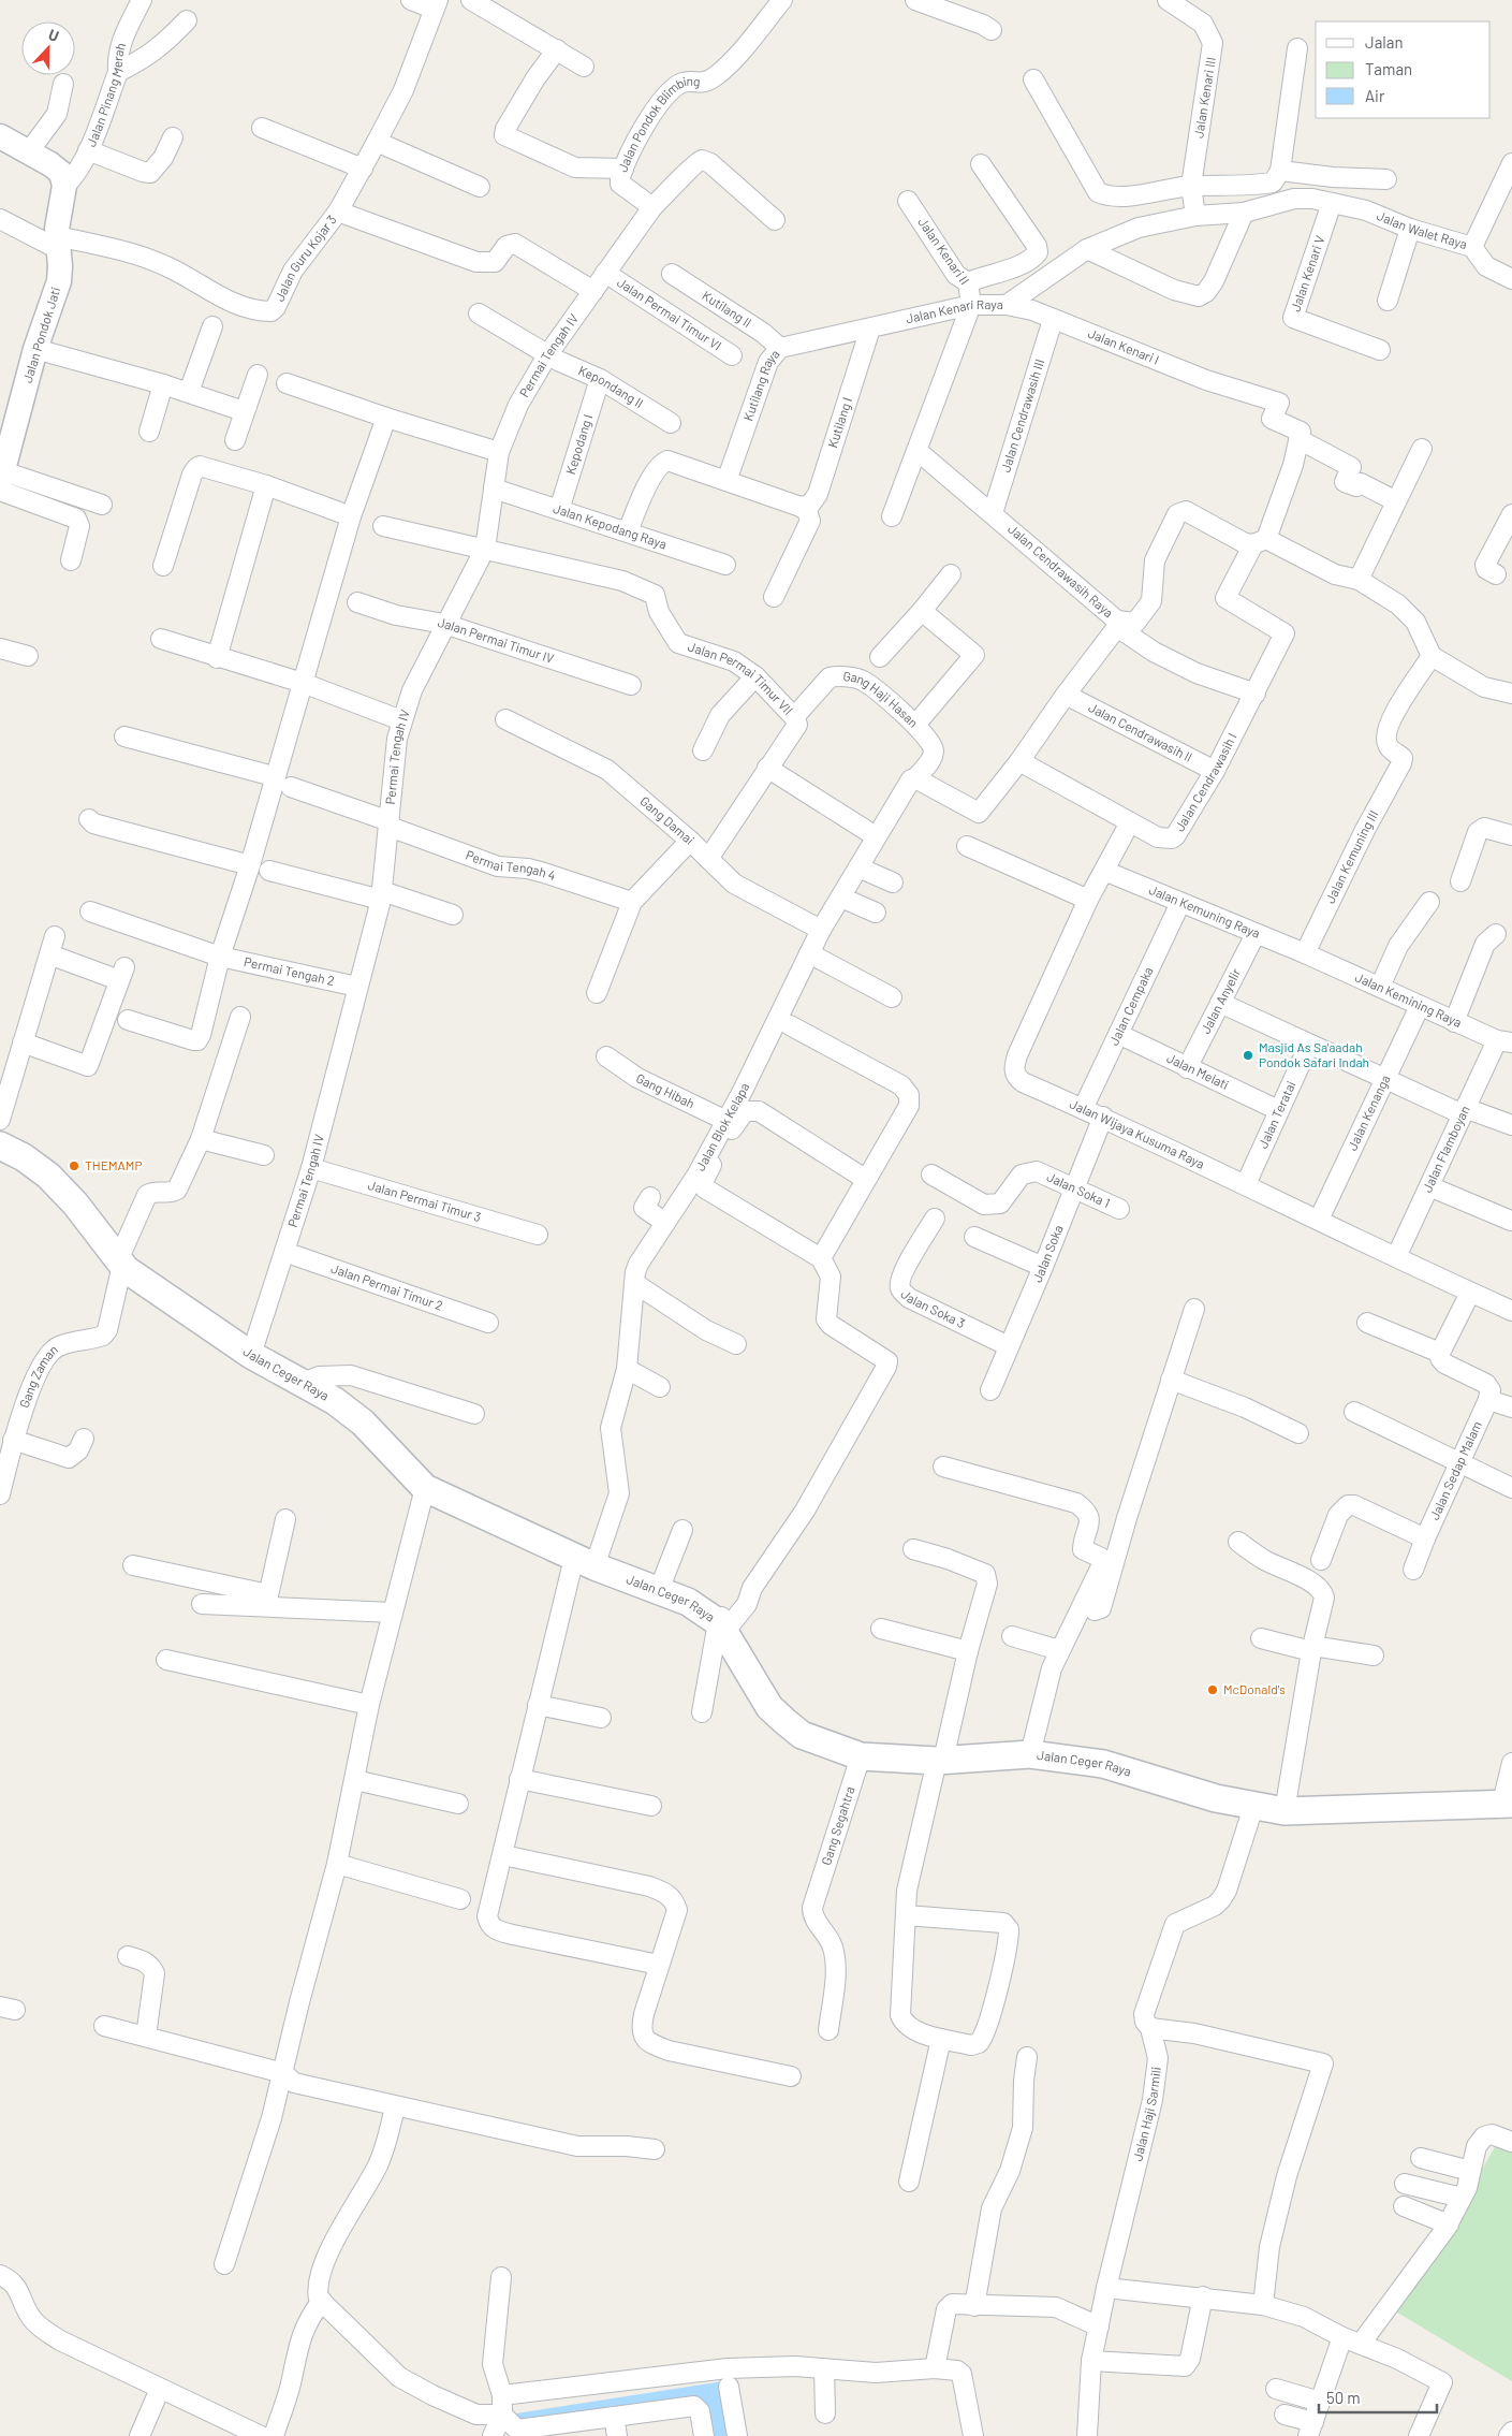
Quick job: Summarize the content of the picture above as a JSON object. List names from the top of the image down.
{
  "streets": {
    "main road": ["Jalan Ceger Raya"],
    "street": [
      "Jalan Pinang Merah",
      "Jalan Kenari III",
      "Jalan Pondok Blimbing",
      "Jalan Walet Raya",
      "Jalan Kenari II",
      "Jalan Guru Kojar 3",
      "Jalan Kenari V",
      "Kutilang II",
      "Jalan Kenari Raya",
      "Jalan Permai Timur VI",
      "Jalan Pondok Jati",
      "Jalan Kenari I",
      "Permai Tengah IV",
      "Kutilang Raya",
      "Kepondang II",
      "Jalan Cendrawasih III",
      "Kutilang I",
      "Kepodang I",
      "Jalan Kepodang Raya",
      "Jalan Cendrawasih Raya",
      "Jalan Permai Timur IV",
      "Jalan Permai Timur VII",
      "Gang Haji Hasan",
      "Jalan Cendrawasih II",
      "Jalan Cendrawasih I",
      "Gang Damai",
      "Jalan Kemuning III",
      "Permai Tengah 4",
      "Jalan Kemuning Raya",
      "Permai Tengah 2",
      "Jalan Anyelir",
      "Jalan Kemining Raya",
      "Jalan Cempaka",
      "Jalan Melati",
      "Gang Hibah",
      "Jalan Kenanga",
      "Jalan Teratai",
      "Jalan Blok Kelapa",
      "Jalan Wijaya Kusuma Raya",
      "Jalan Flamboyan",
      "Jalan Soka 1",
      "Jalan Permai Timur 3",
      "Jalan Soka",
      "Jalan Permai Timur 2",
      "Jalan Soka 3",
      "Gang Zaman",
      "Jalan Sedap Malam",
      "Gang Segahtra",
      "Jalan Haji Sarmili"
    ]
  },
  "crossings": [
    ["Jalan Pinang Merah", "Jalan Pondok Jati"],
    ["Jalan Kenari III", "Jalan Kenari Raya"],
    ["Jalan Pondok Blimbing", "Permai Tengah IV"],
    ["Jalan Walet Raya", "Jalan Kenari V"],
    ["Jalan Walet Raya", "Jalan Kenari Raya"],
    ["Jalan Kenari II", "Jalan Kenari Raya"],
    ["Jalan Guru Kojar 3", "Jalan Pondok Jati"],
    ["Kutilang II", "Kutilang Raya"],
    ["Jalan Kenari Raya", "Jalan Kenari I"],
    ["Jalan Kenari Raya", "Kutilang Raya"],
    ["Jalan Kenari Raya", "Kutilang I"],
    ["Jalan Permai Timur VI", "Permai Tengah IV"],
    ["Jalan Kenari I", "Jalan Cendrawasih III"],
    ["Permai Tengah IV", "Kepondang II"],
    ["Permai Tengah IV", "Jalan Kepodang Raya"],
    ["Permai Tengah IV", "Jalan Permai Timur IV"],
    ["Permai Tengah IV", "Jalan Permai Timur VII"],
    ["Permai Tengah IV", "Permai Tengah 4"],
    ["Permai Tengah IV", "Permai Tengah 2"],
    ["Permai Tengah IV", "Jalan Permai Timur 3"],
    ["Permai Tengah IV", "Jalan Permai Timur 2"],
    ["Permai Tengah IV", "Jalan Ceger Raya"],
    ["Kutilang Raya", "Kutilang I"],
    ["Kepondang II", "Kepodang I"],
    ["Jalan Cendrawasih III", "Jalan Cendrawasih Raya"],
    ["Kepodang I", "Jalan Kepodang Raya"],
    ["Jalan Cendrawasih Raya", "Gang Haji Hasan"],
    ["Jalan Cendrawasih Raya", "Jalan Cendrawasih II"],
    ["Jalan Cendrawasih Raya", "Jalan Cendrawasih I"],
    ["Jalan Cendrawasih Raya", "Jalan Blok Kelapa"],
    ["Jalan Permai Timur VII", "Gang Haji Hasan"],
    ["Jalan Permai Timur VII", "Gang Damai"],
    ["Gang Haji Hasan", "Jalan Blok Kelapa"],
    ["Jalan Cendrawasih II", "Jalan Cendrawasih I"],
    ["Jalan Cendrawasih I", "Jalan Wijaya Kusuma Raya"],
    ["Gang Damai", "Jalan Blok Kelapa"],
    ["Jalan Kemuning III", "Jalan Kemuning Raya"],
    ["Jalan Kemuning III", "Jalan Kemining Raya"],
    ["Jalan Kemuning Raya", "Jalan Anyelir"],
    ["Jalan Kemuning Raya", "Jalan Kemining Raya"],
    ["Jalan Kemuning Raya", "Jalan Cempaka"],
    ["Jalan Kemuning Raya", "Jalan Wijaya Kusuma Raya"],
    ["Jalan Anyelir", "Jalan Melati"],
    ["Jalan Kemining Raya", "Jalan Kenanga"],
    ["Jalan Kemining Raya", "Jalan Flamboyan"],
    ["Jalan Cempaka", "Jalan Melati"],
    ["Jalan Cempaka", "Jalan Wijaya Kusuma Raya"],
    ["Jalan Melati", "Jalan Teratai"],
    ["Gang Hibah", "Jalan Blok Kelapa"],
    ["Jalan Kenanga", "Jalan Wijaya Kusuma Raya"],
    ["Jalan Teratai", "Jalan Wijaya Kusuma Raya"],
    ["Jalan Blok Kelapa", "Jalan Ceger Raya"],
    ["Jalan Wijaya Kusuma Raya", "Jalan Flamboyan"],
    ["Jalan Wijaya Kusuma Raya", "Jalan Soka"],
    ["Jalan Soka 1", "Jalan Soka"],
    ["Jalan Soka", "Jalan Soka 3"],
    ["Jalan Ceger Raya", "Gang Zaman"],
    ["Jalan Ceger Raya", "Gang Segahtra"],
    ["Jalan Ceger Raya", "Jalan Haji Sarmili"]
  ],
  "places": ["Masjid As Sa'aadah Pondok Safari Indah", "THEMAMP", "McDonald's"],
  "legend": ["Jalan", "Taman", "Air"],
  "scale_bar": "50 m",
  "north": "top"
}
